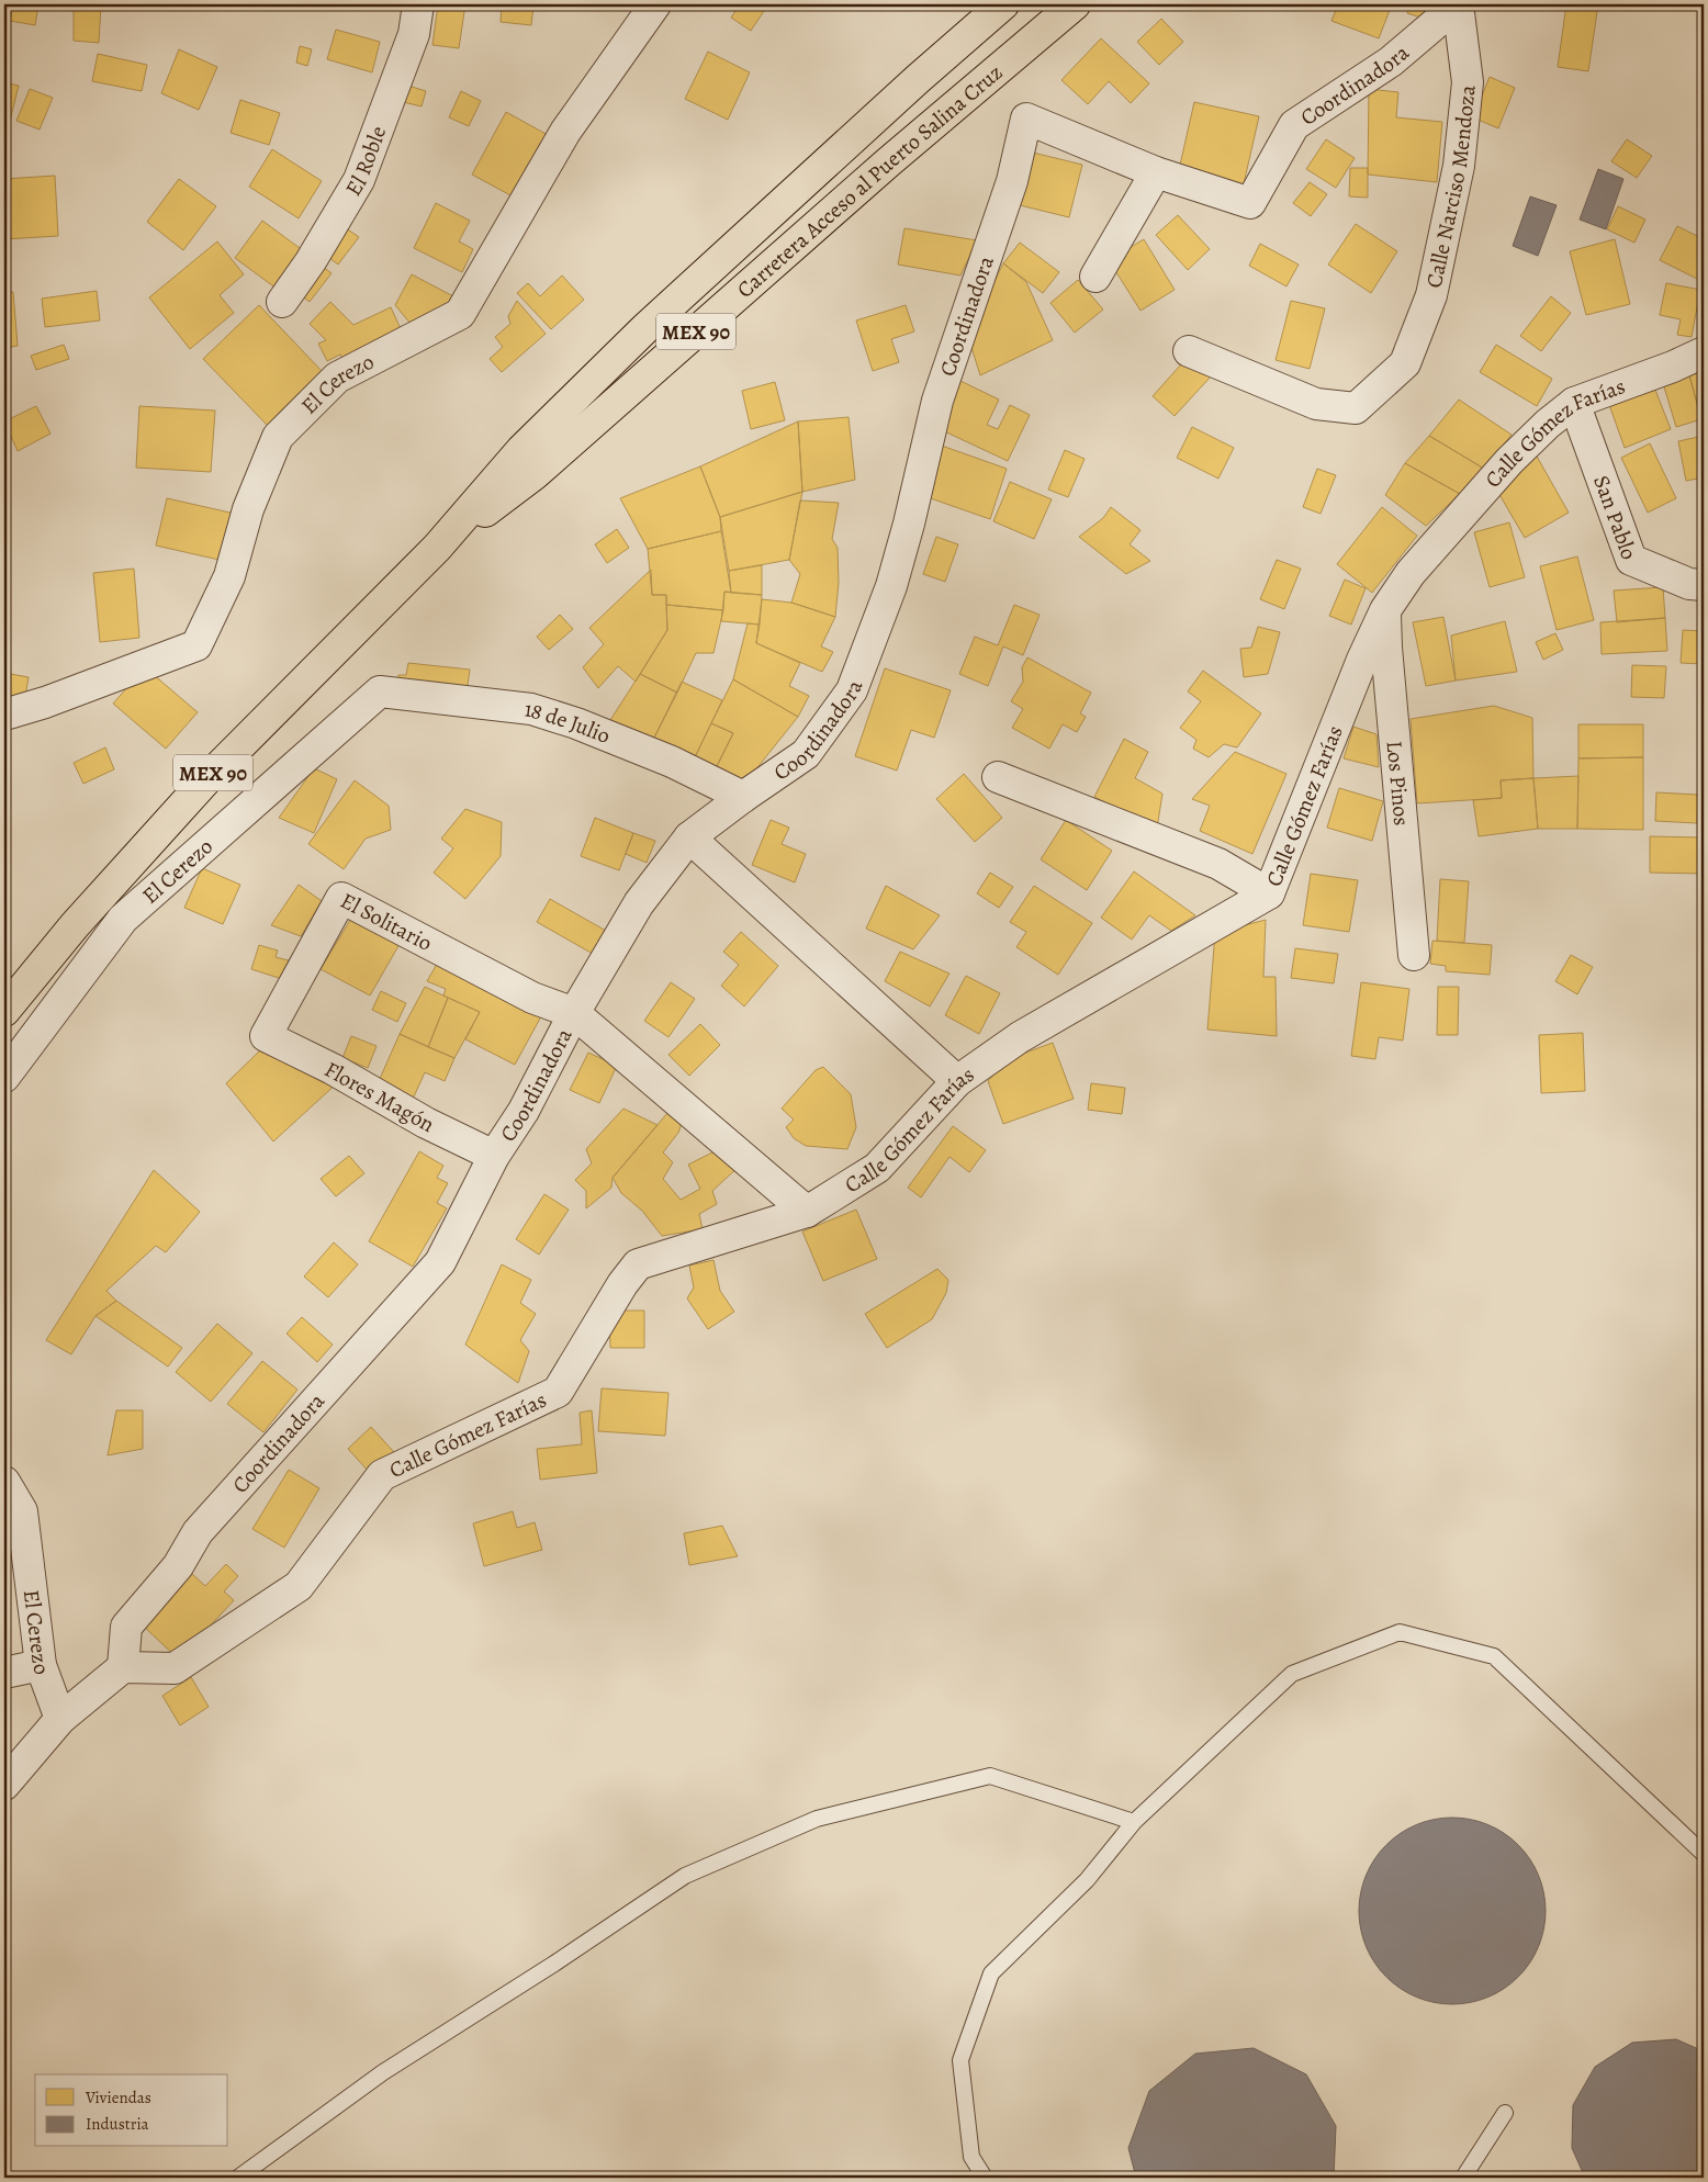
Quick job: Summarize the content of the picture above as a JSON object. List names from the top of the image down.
{
  "streets": {
    "main road": ["Carretera Acceso al Puerto Salina Cruz", "MEX 90"],
    "street": [
      "Coordinadora",
      "El Roble",
      "Calle Narciso Mendoza",
      "El Cerezo",
      "Calle Gómez Farías",
      "San Pablo",
      "18 de Julio",
      "Los Pinos",
      "El Solitario",
      "Flores Magón"
    ]
  },
  "crossings": [
    ["Coordinadora", "Calle Narciso Mendoza"],
    ["Coordinadora", "Calle Gómez Farías"],
    ["Coordinadora", "18 de Julio"],
    ["Coordinadora", "El Solitario"],
    ["Coordinadora", "Flores Magón"],
    ["El Cerezo", "18 de Julio"],
    ["Calle Gómez Farías", "San Pablo"],
    ["Calle Gómez Farías", "Los Pinos"],
    ["El Solitario", "Flores Magón"]
  ],
  "legend": ["Viviendas", "Industria"]
}
